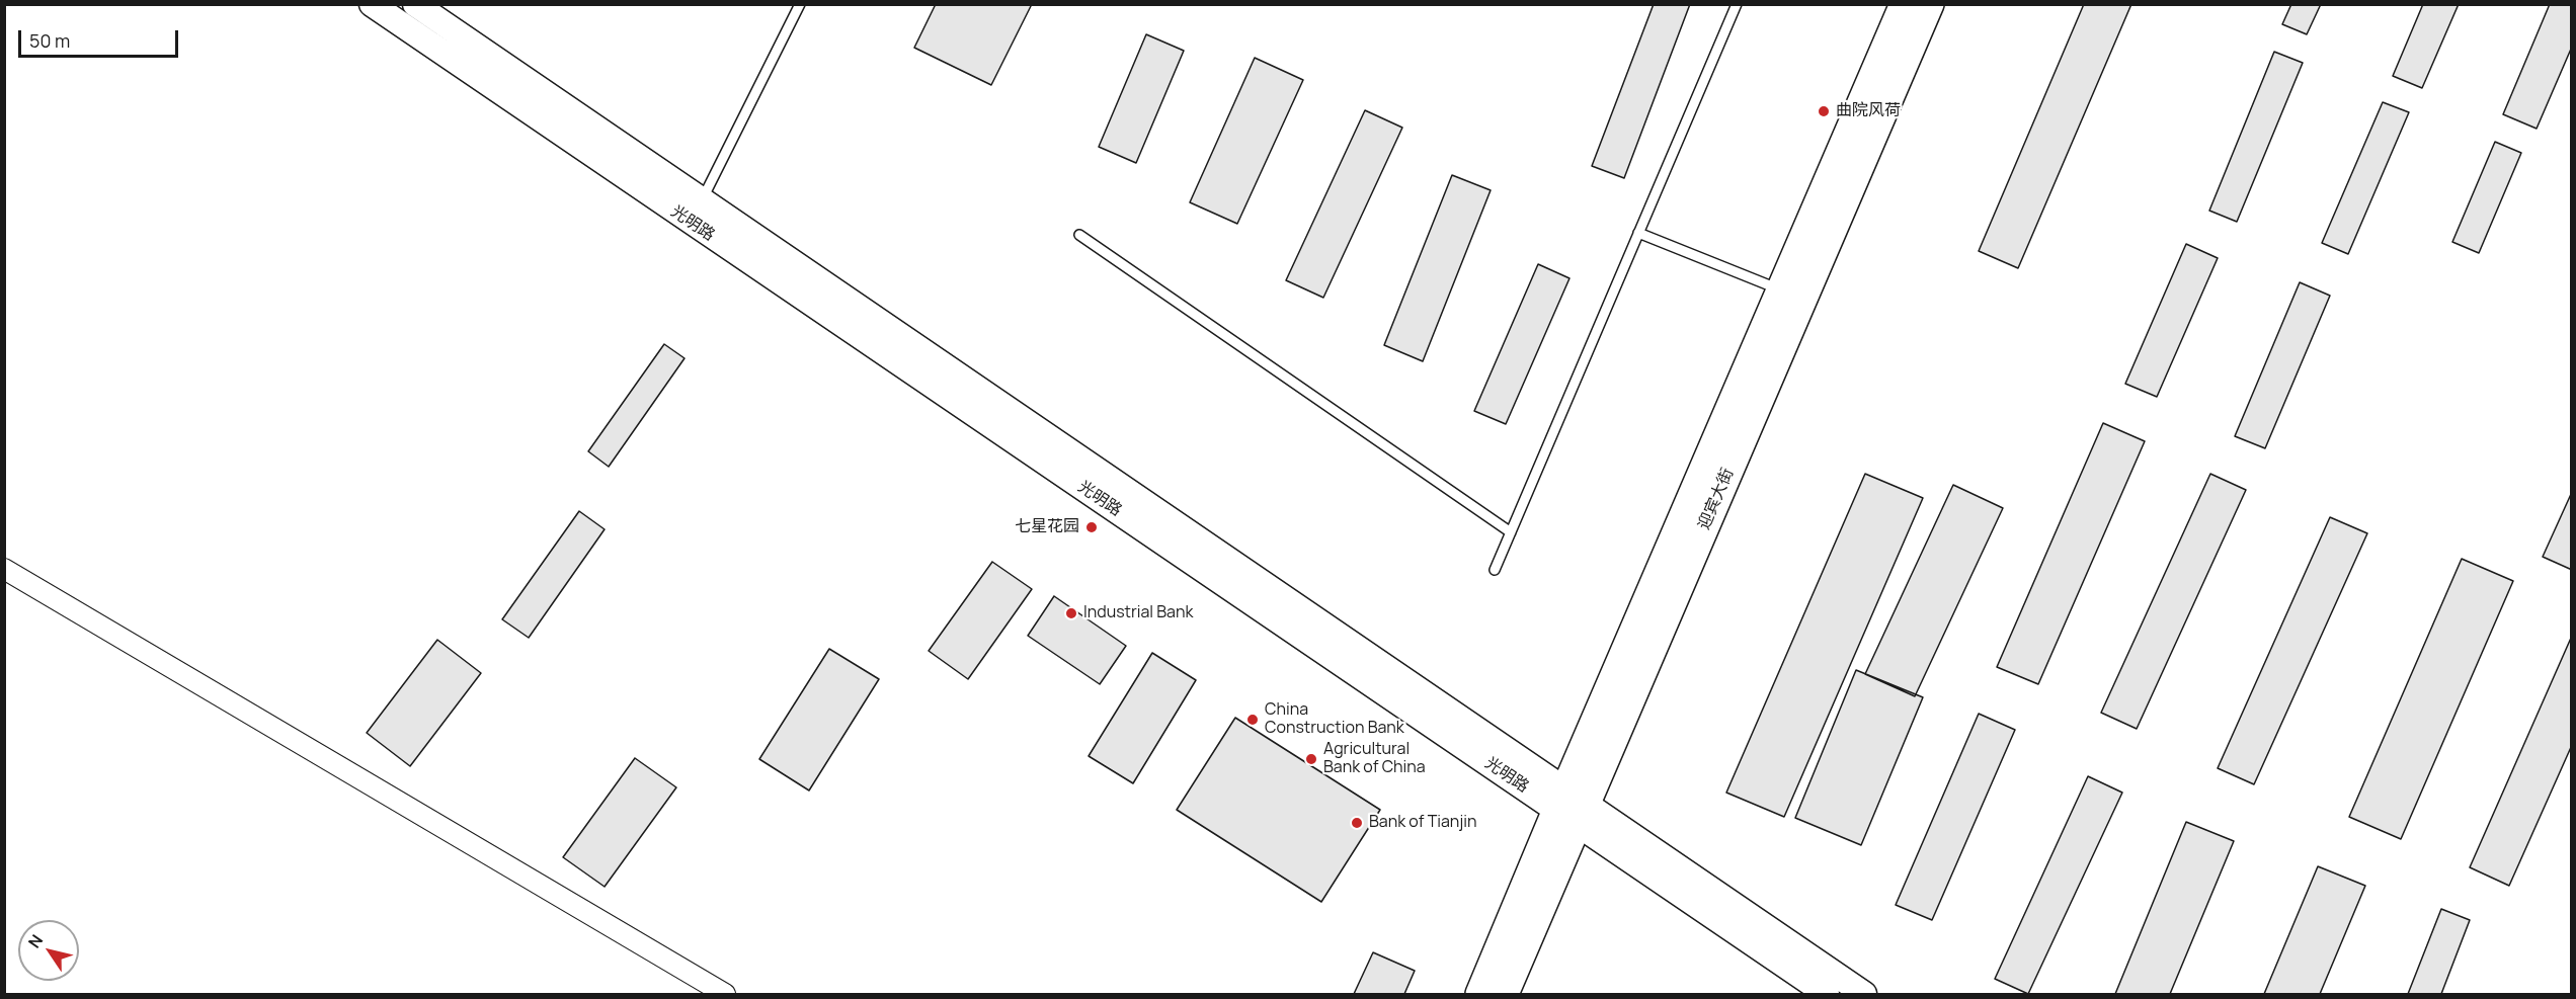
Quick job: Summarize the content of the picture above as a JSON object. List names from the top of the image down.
{
  "streets": {
    "main road": ["迎宾大街"],
    "street": ["光明路"]
  },
  "crossings": [
    ["光明路", "迎宾大街"]
  ],
  "places": [
    "曲院风荷",
    "七星花园",
    "Industrial Bank",
    "China Construction Bank",
    "Agricultural Bank of China",
    "Bank of Tianjin"
  ],
  "scale_bar": "50 m",
  "north": "top left"
}
